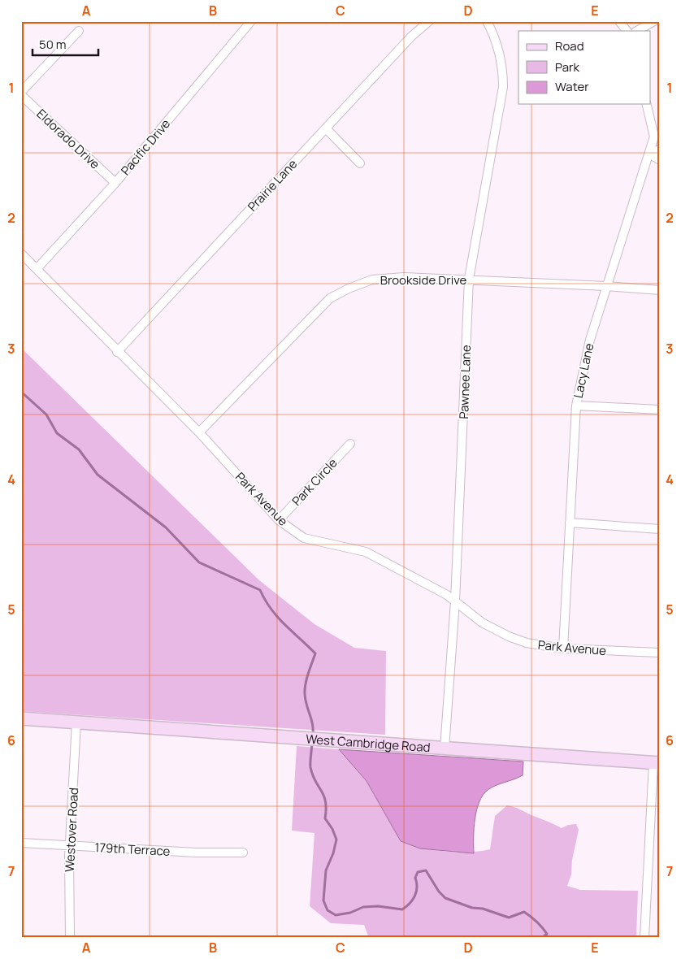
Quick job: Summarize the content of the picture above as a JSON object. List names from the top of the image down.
{
  "streets": {
    "street": [
      "Eldorado Drive",
      "Pacific Drive",
      "Prairie Lane",
      "Brookside Drive",
      "Lacy Lane",
      "Pawnee Lane",
      "Park Circle",
      "Park Avenue",
      "West Cambridge Road",
      "Westover Road",
      "179th Terrace"
    ]
  },
  "crossings": [
    ["Eldorado Drive", "Pacific Drive"],
    ["Pacific Drive", "Park Avenue"],
    ["Prairie Lane", "Park Avenue"],
    ["Brookside Drive", "Lacy Lane"],
    ["Brookside Drive", "Pawnee Lane"],
    ["Brookside Drive", "Park Avenue"],
    ["Lacy Lane", "Park Avenue"],
    ["Pawnee Lane", "Park Avenue"],
    ["Pawnee Lane", "West Cambridge Road"],
    ["Park Circle", "Park Avenue"],
    ["West Cambridge Road", "Westover Road"],
    ["Westover Road", "179th Terrace"]
  ],
  "legend": ["Road", "Park", "Water"],
  "scale_bar": "50 m",
  "grid": {
    "columns": [
      "A",
      "B",
      "C",
      "D",
      "E"
    ],
    "rows": [
      "1",
      "2",
      "3",
      "4",
      "5",
      "6",
      "7"
    ]
  }
}
